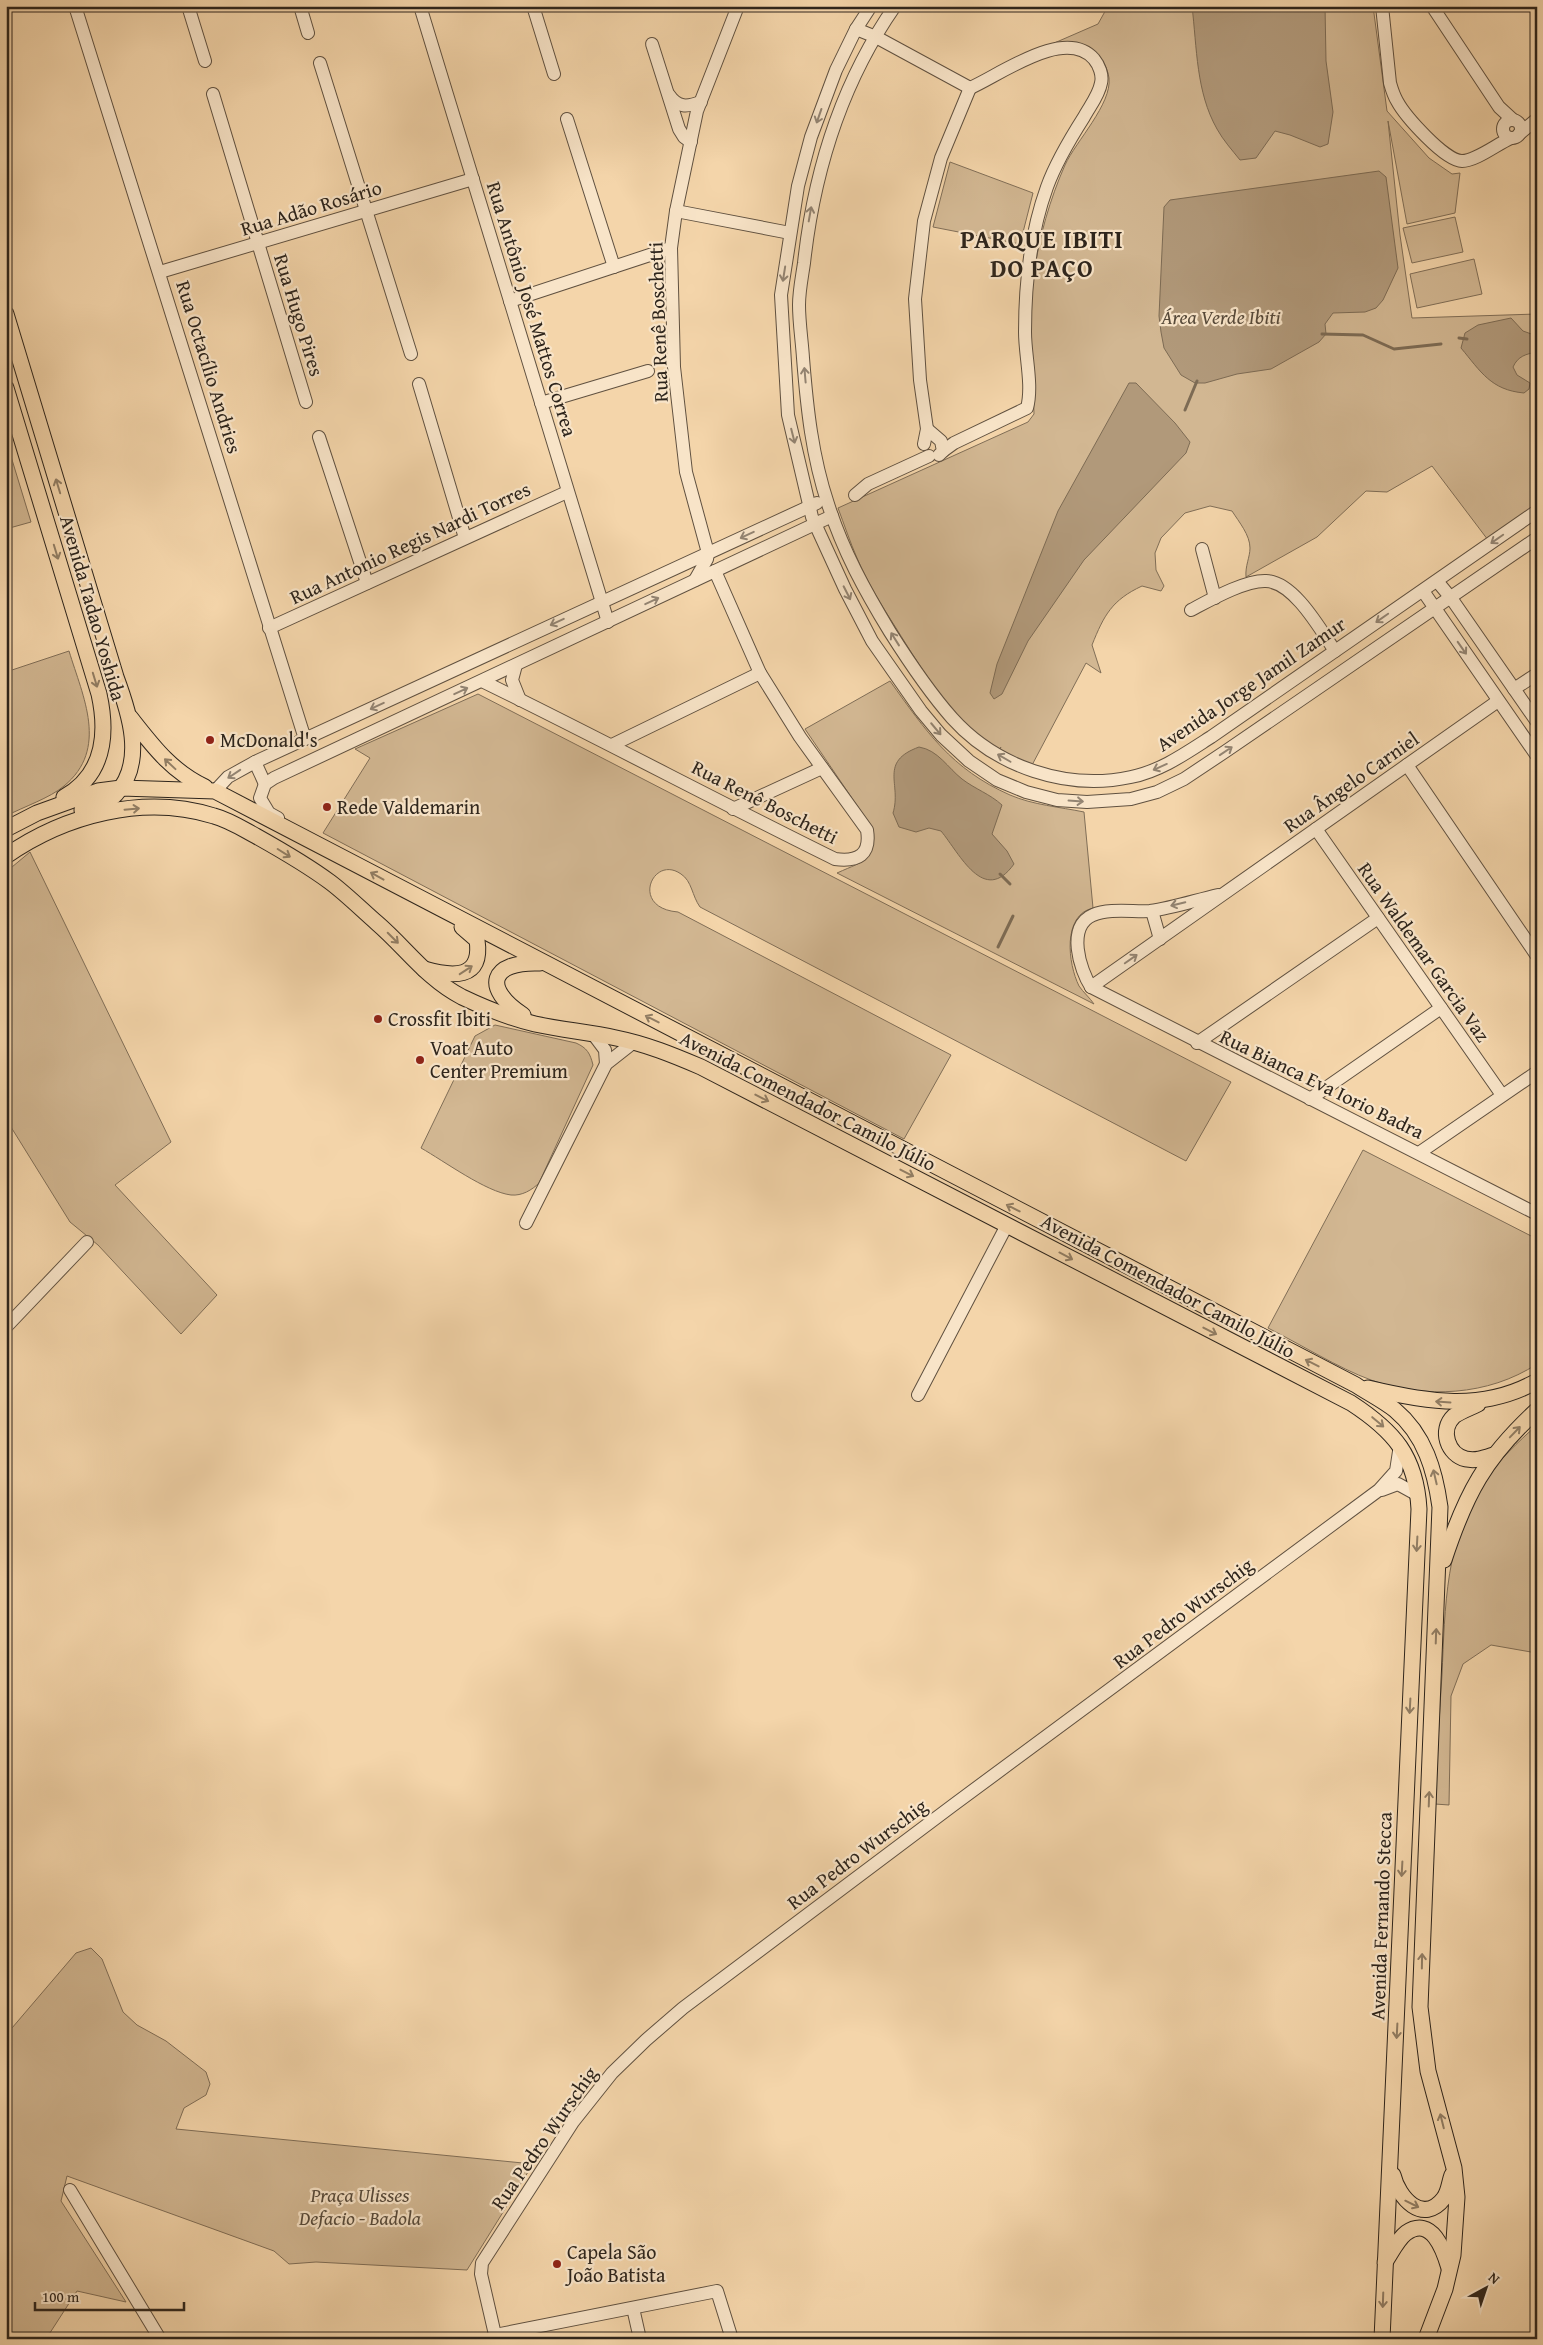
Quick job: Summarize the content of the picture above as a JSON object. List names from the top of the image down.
{
  "streets": {
    "main road": ["Avenida Tadao Yoshida", "Avenida Comendador Camilo Júlio", "Avenida Fernando Stecca"],
    "street": [
      "Rua Adão Rosário",
      "Rua Antônio José Mattos Correa",
      "Rua Hugo Pires",
      "Rua Renê Boschetti",
      "Rua Octacílio Andries",
      "Rua Antonio Regis Nardi Torres",
      "Avenida Jorge Jamil Zamur",
      "Rua Ângelo Carniel",
      "Rua Waldemar Garcia Vaz",
      "Rua Bianca Eva Iorio Badra",
      "Rua Pedro Wurschig"
    ]
  },
  "crossings": [
    ["Rua Adão Rosário", "Rua Antônio José Mattos Correa"],
    ["Rua Adão Rosário", "Rua Hugo Pires"],
    ["Rua Adão Rosário", "Rua Octacílio Andries"],
    ["Rua Antônio José Mattos Correa", "Rua Antonio Regis Nardi Torres"],
    ["Rua Octacílio Andries", "Rua Antonio Regis Nardi Torres"],
    ["Avenida Tadao Yoshida", "Avenida Comendador Camilo Júlio"],
    ["Rua Ângelo Carniel", "Rua Waldemar Garcia Vaz"],
    ["Rua Ângelo Carniel", "Rua Bianca Eva Iorio Badra"],
    ["Avenida Comendador Camilo Júlio", "Rua Pedro Wurschig"],
    ["Avenida Comendador Camilo Júlio", "Avenida Fernando Stecca"],
    ["Rua Pedro Wurschig", "Avenida Fernando Stecca"]
  ],
  "districts": ["PARQUE IBITI DO PAÇO"],
  "parks": ["Área Verde Ibiti", "Praça Ulisses Defacio - Badola"],
  "places": [
    "McDonald's",
    "Rede Valdemarin",
    "Crossfit Ibiti",
    "Voat Auto Center Premium",
    "Capela São João Batista"
  ],
  "scale_bar": "100 m",
  "north": "top right"
}
